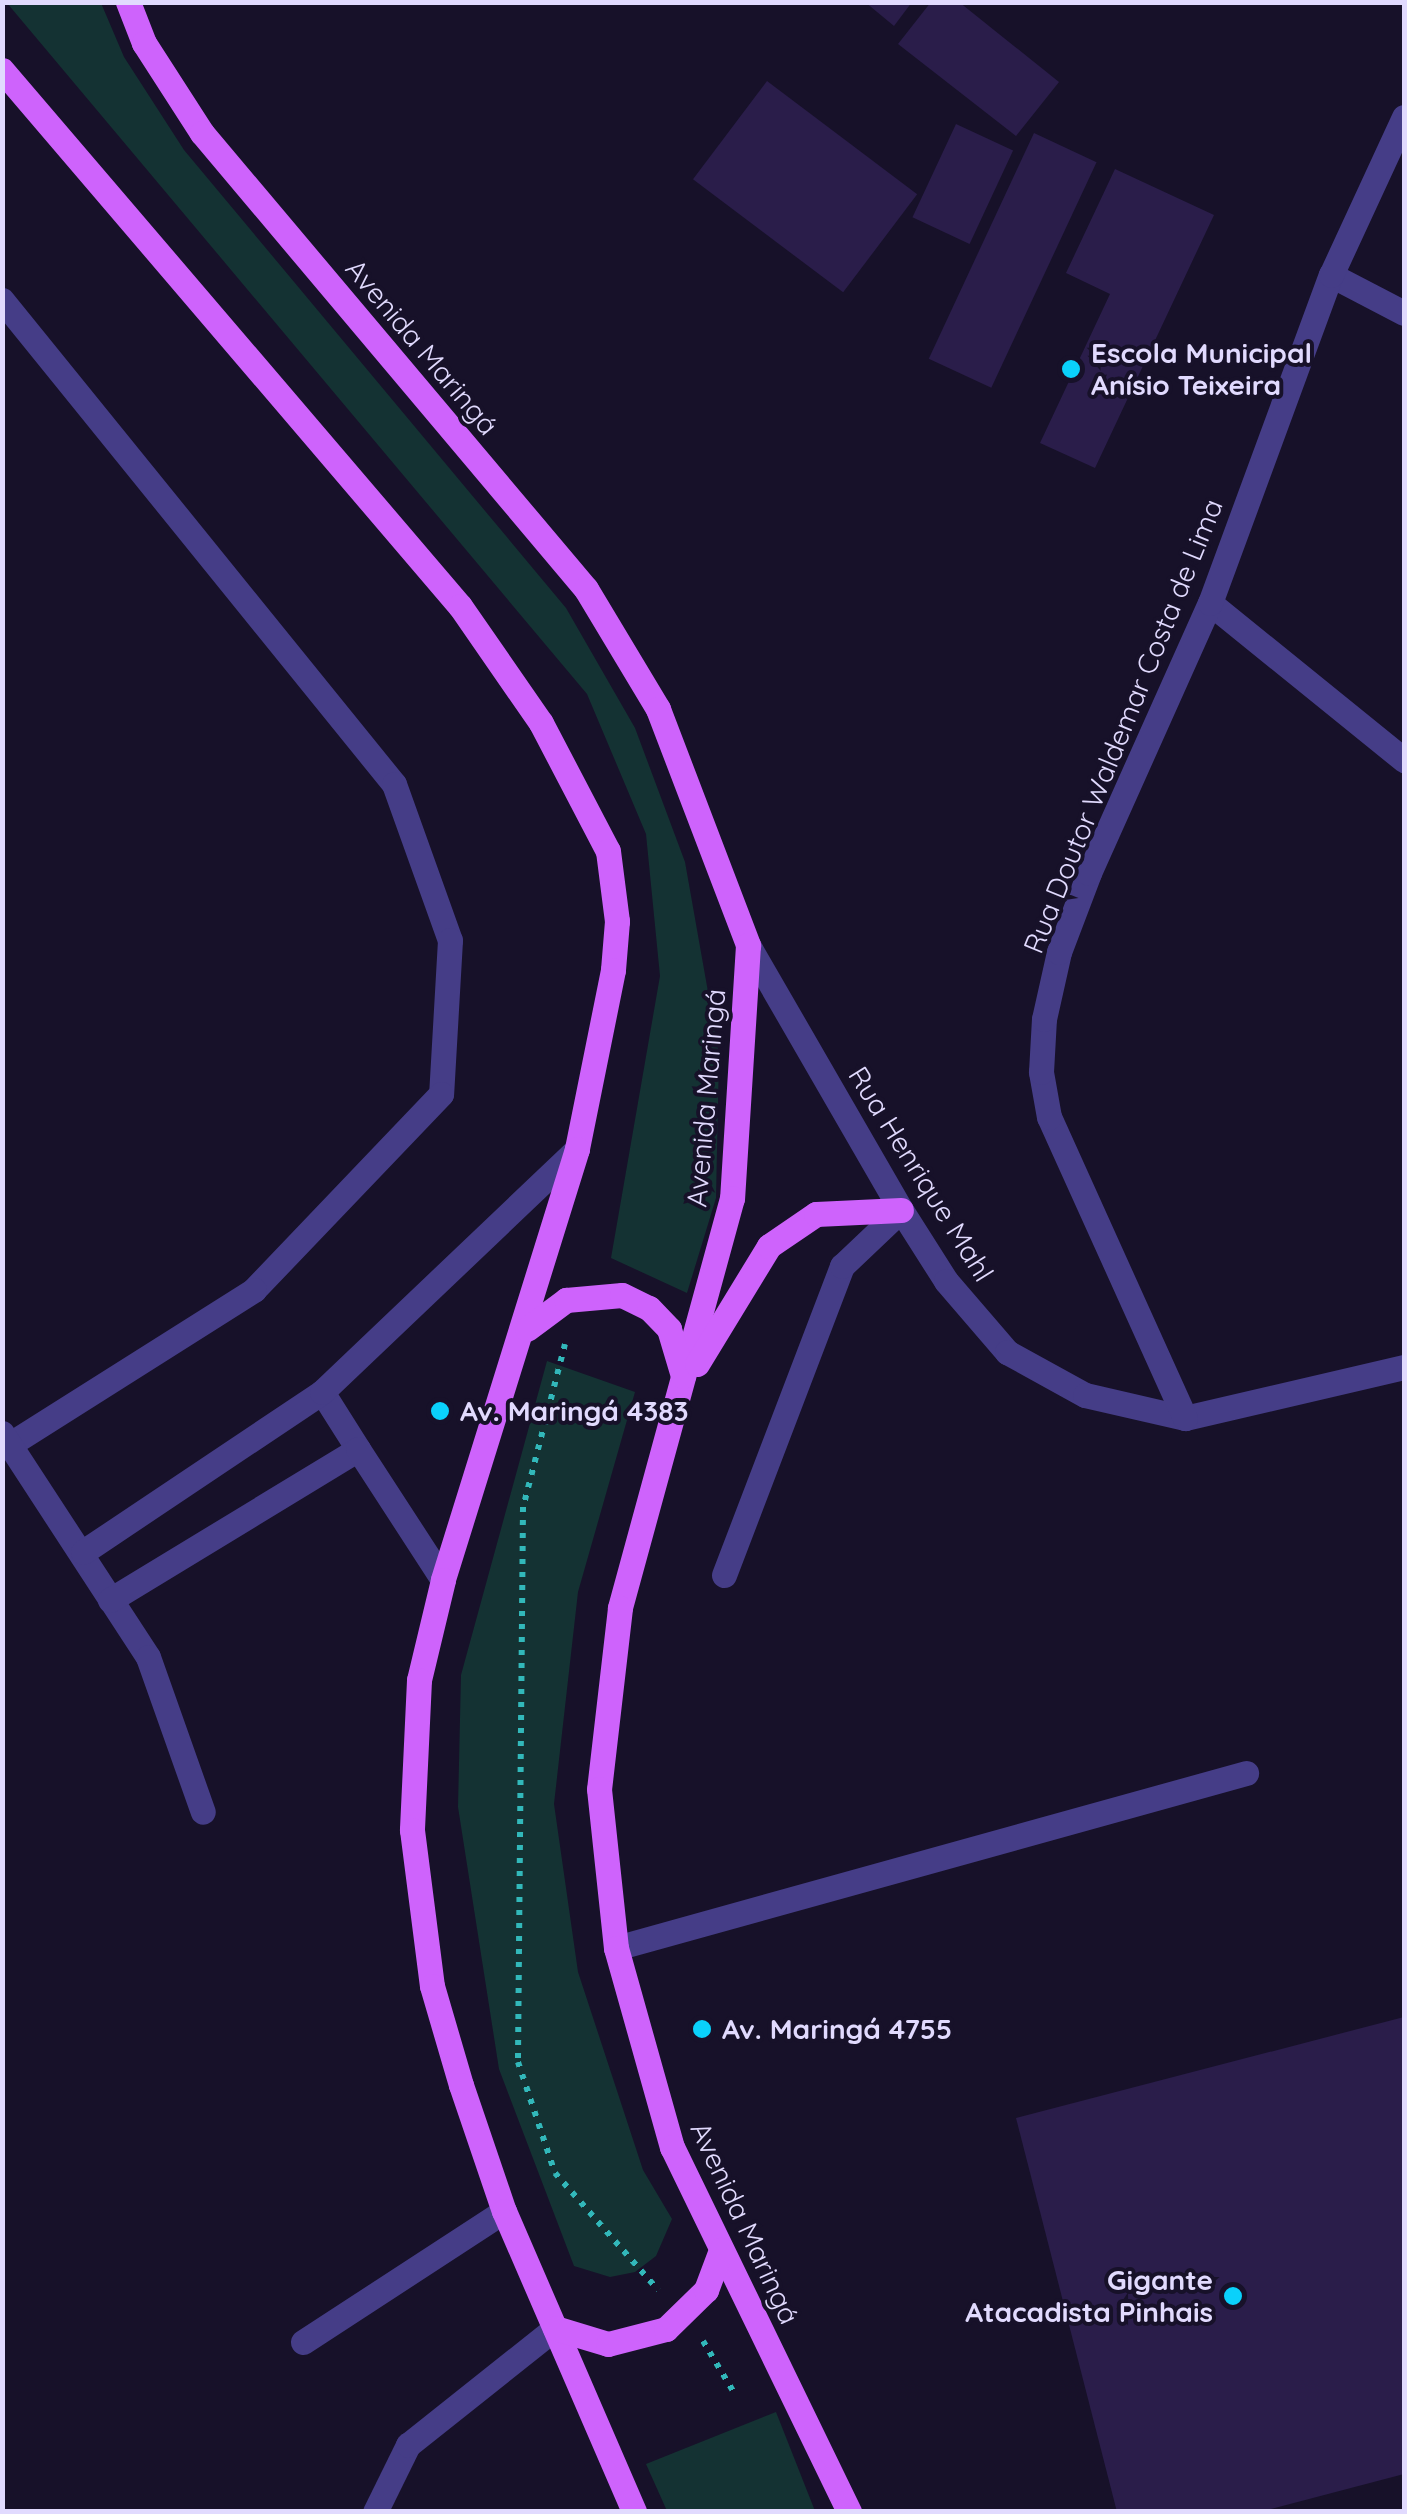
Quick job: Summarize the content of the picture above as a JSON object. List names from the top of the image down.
{
  "streets": {
    "main road": ["Avenida Maringá"],
    "street": ["Rua Doutor Waldemar Costa de Lima", "Rua Henrique Mahl"]
  },
  "crossings": [
    ["Avenida Maringá", "Rua Henrique Mahl"],
    ["Rua Doutor Waldemar Costa de Lima", "Rua Henrique Mahl"]
  ],
  "places": [
    "Escola Municipal Anísio Teixeira",
    "Av. Maringá 4383",
    "Av. Maringá 4755",
    "Gigante Atacadista Pinhais"
  ]
}
